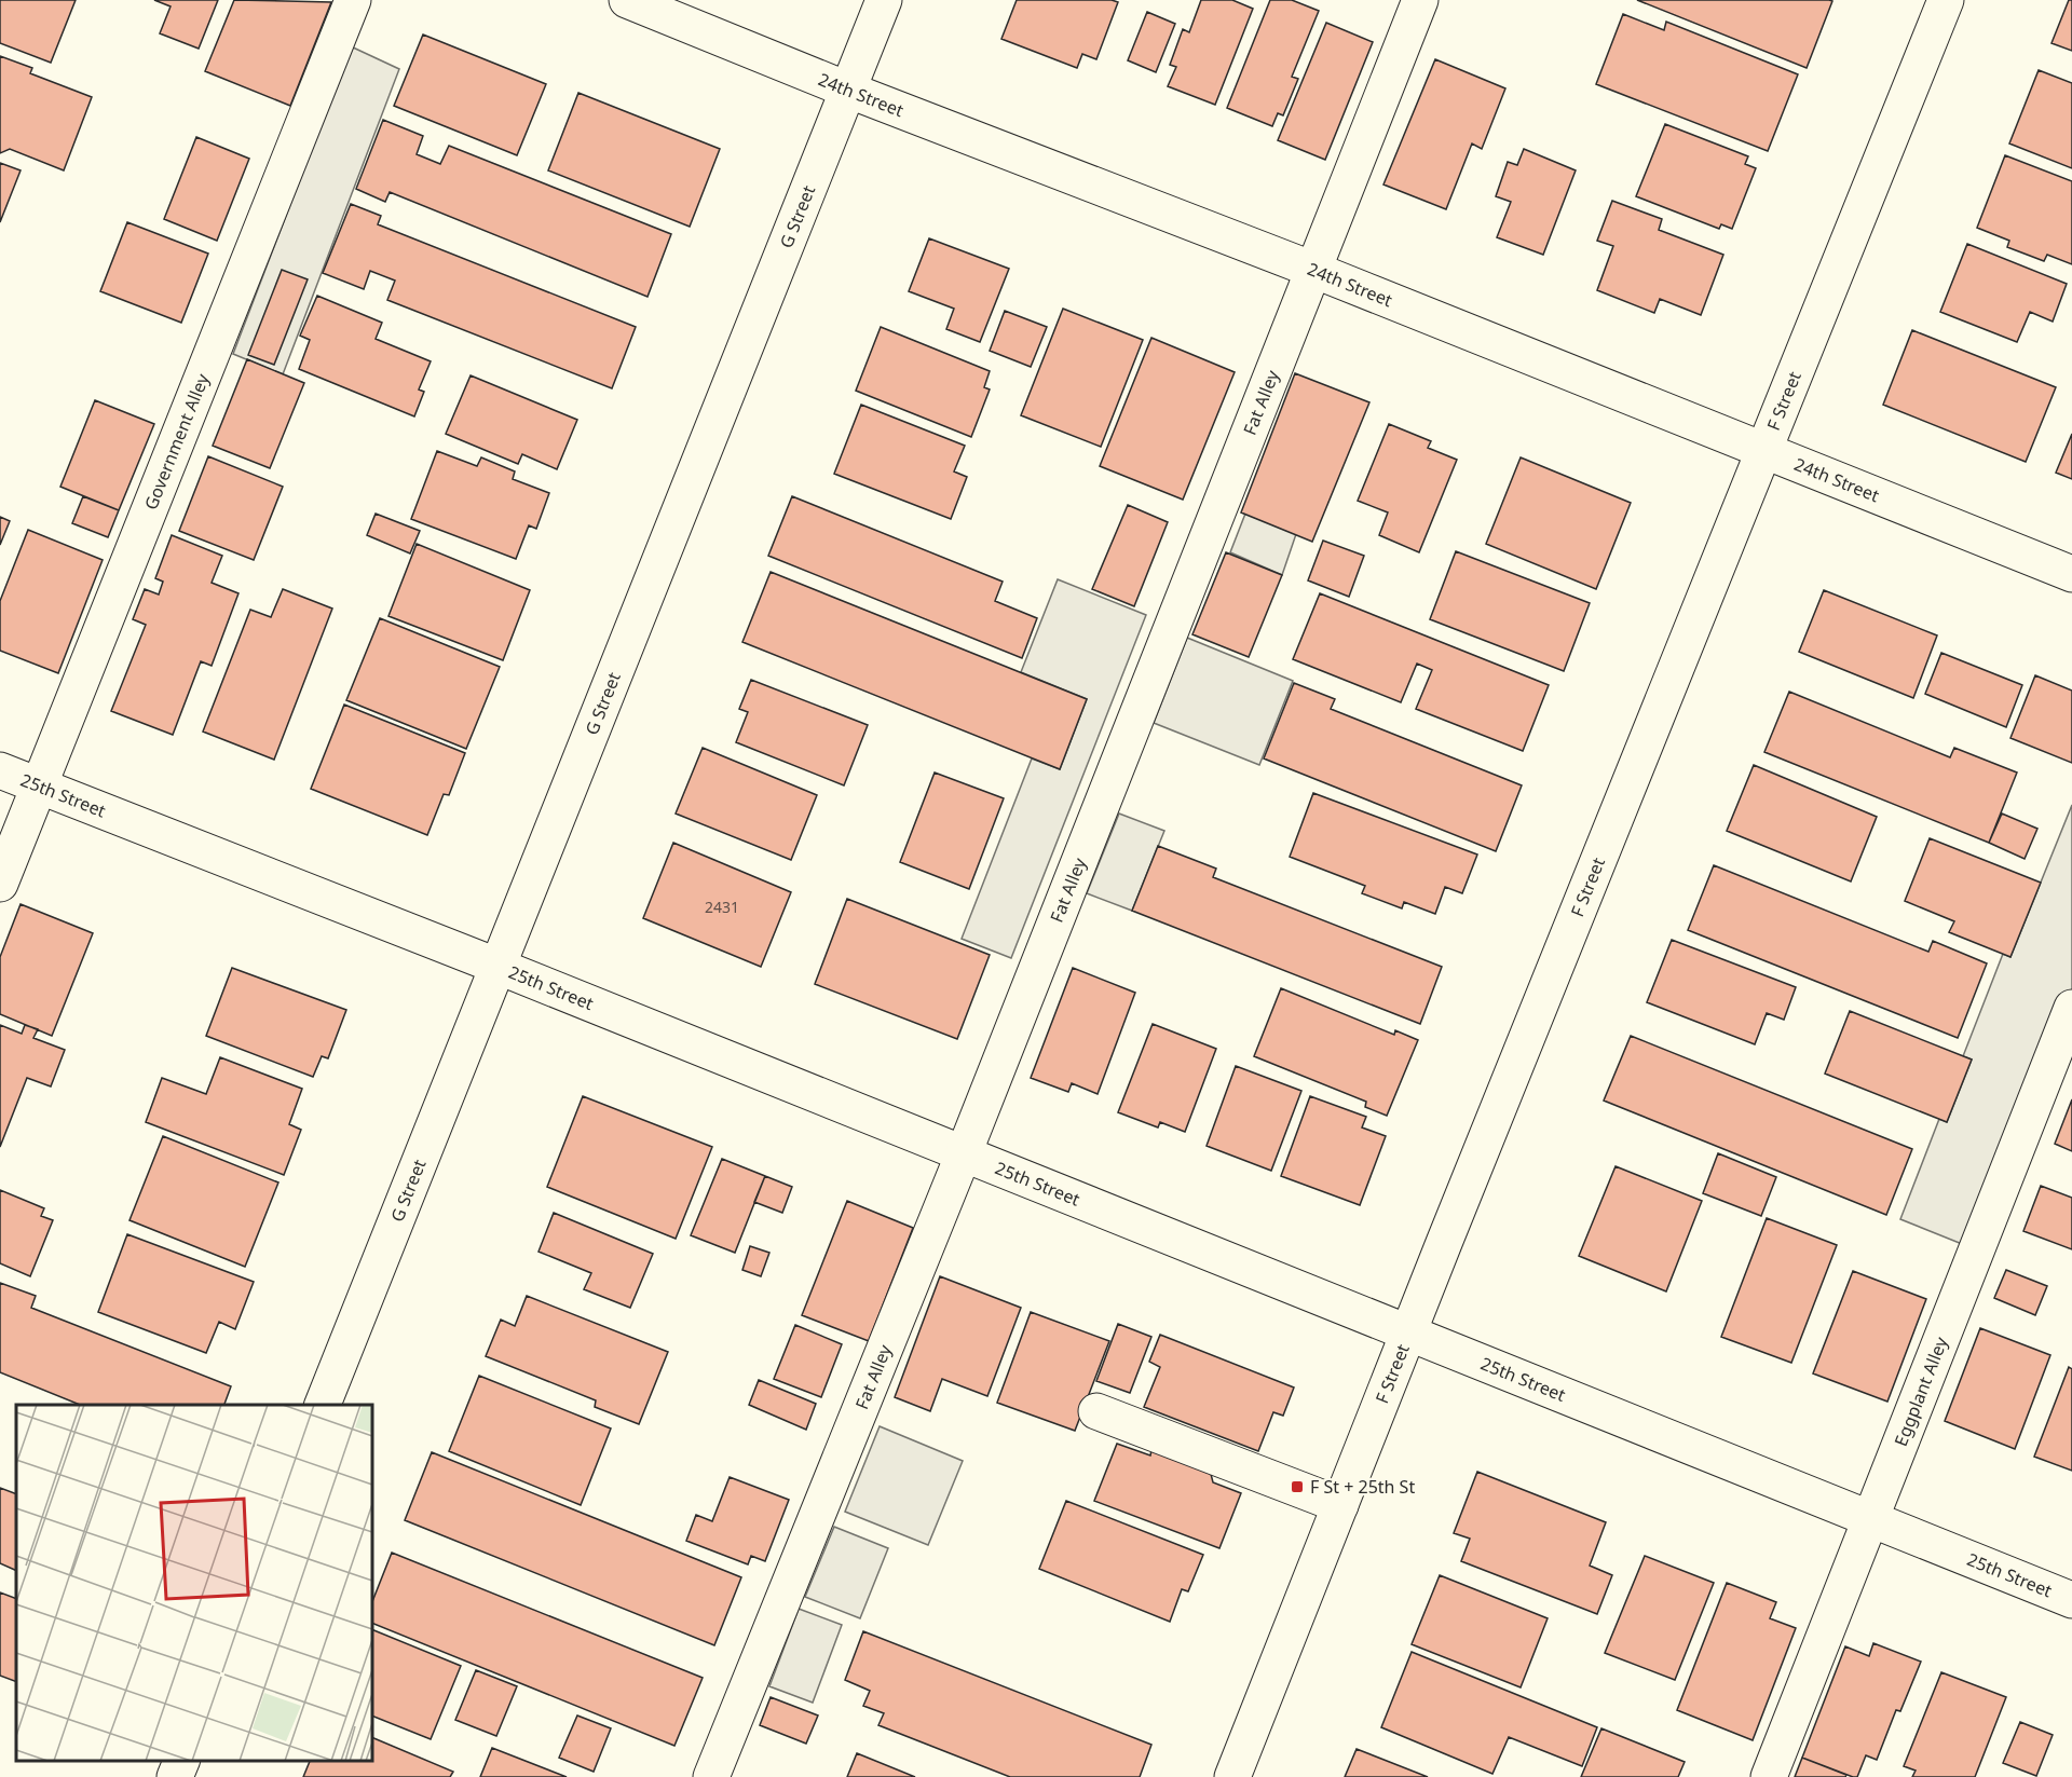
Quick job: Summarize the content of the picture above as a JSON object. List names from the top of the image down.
{
  "streets": {
    "street": [
      "24th Street",
      "G Street",
      "Fat Alley",
      "F Street",
      "Government Alley",
      "25th Street",
      "Eggplant Alley"
    ]
  },
  "crossings": [
    ["24th Street", "G Street"],
    ["24th Street", "Fat Alley"],
    ["24th Street", "F Street"],
    ["G Street", "25th Street"],
    ["Fat Alley", "25th Street"],
    ["F Street", "25th Street"],
    ["Government Alley", "25th Street"],
    ["25th Street", "Eggplant Alley"]
  ],
  "places": {
    "transit": ["F St + 25th St"]
  },
  "house_numbers": ["2431"]
}
